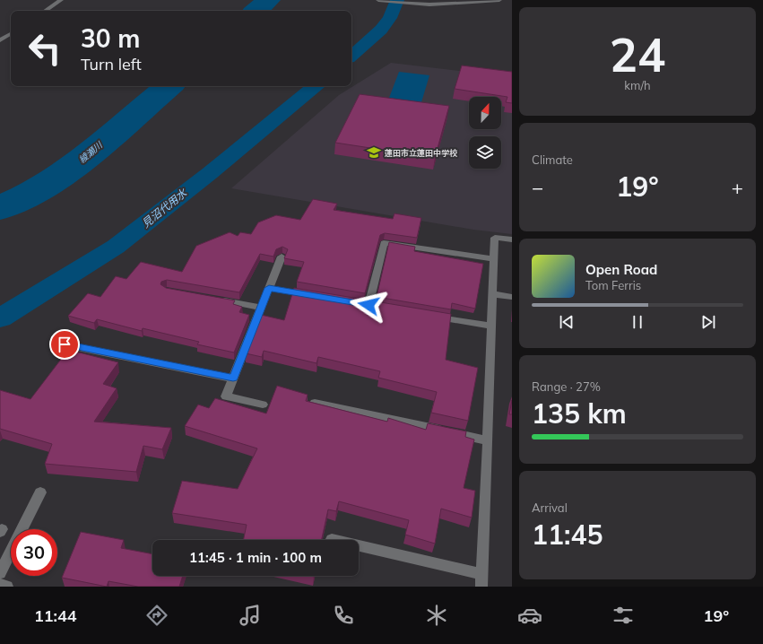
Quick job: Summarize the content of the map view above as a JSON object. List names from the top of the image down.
{
  "water": ["綾瀬川", "見沼代用水"],
  "places": {
    "school or university": ["蓮田市立蓮田中学校"]
  },
  "north": "top",
  "page": {
    "tile": [
      ["24", "km/h"],
      "Climate",
      ["Range · 27%", "135 km"],
      ["Arrival", "11:45"]
    ],
    "turn": ["30 m", "Turn left"],
    "heat": ["−", "19°", "+"],
    "song": ["Open Road", "Tom Ferris"],
    "limit": "30",
    "trip": "11:45 · 1 min · 100 m",
    "tabs": ["11:44", "19°"]
  }
}
